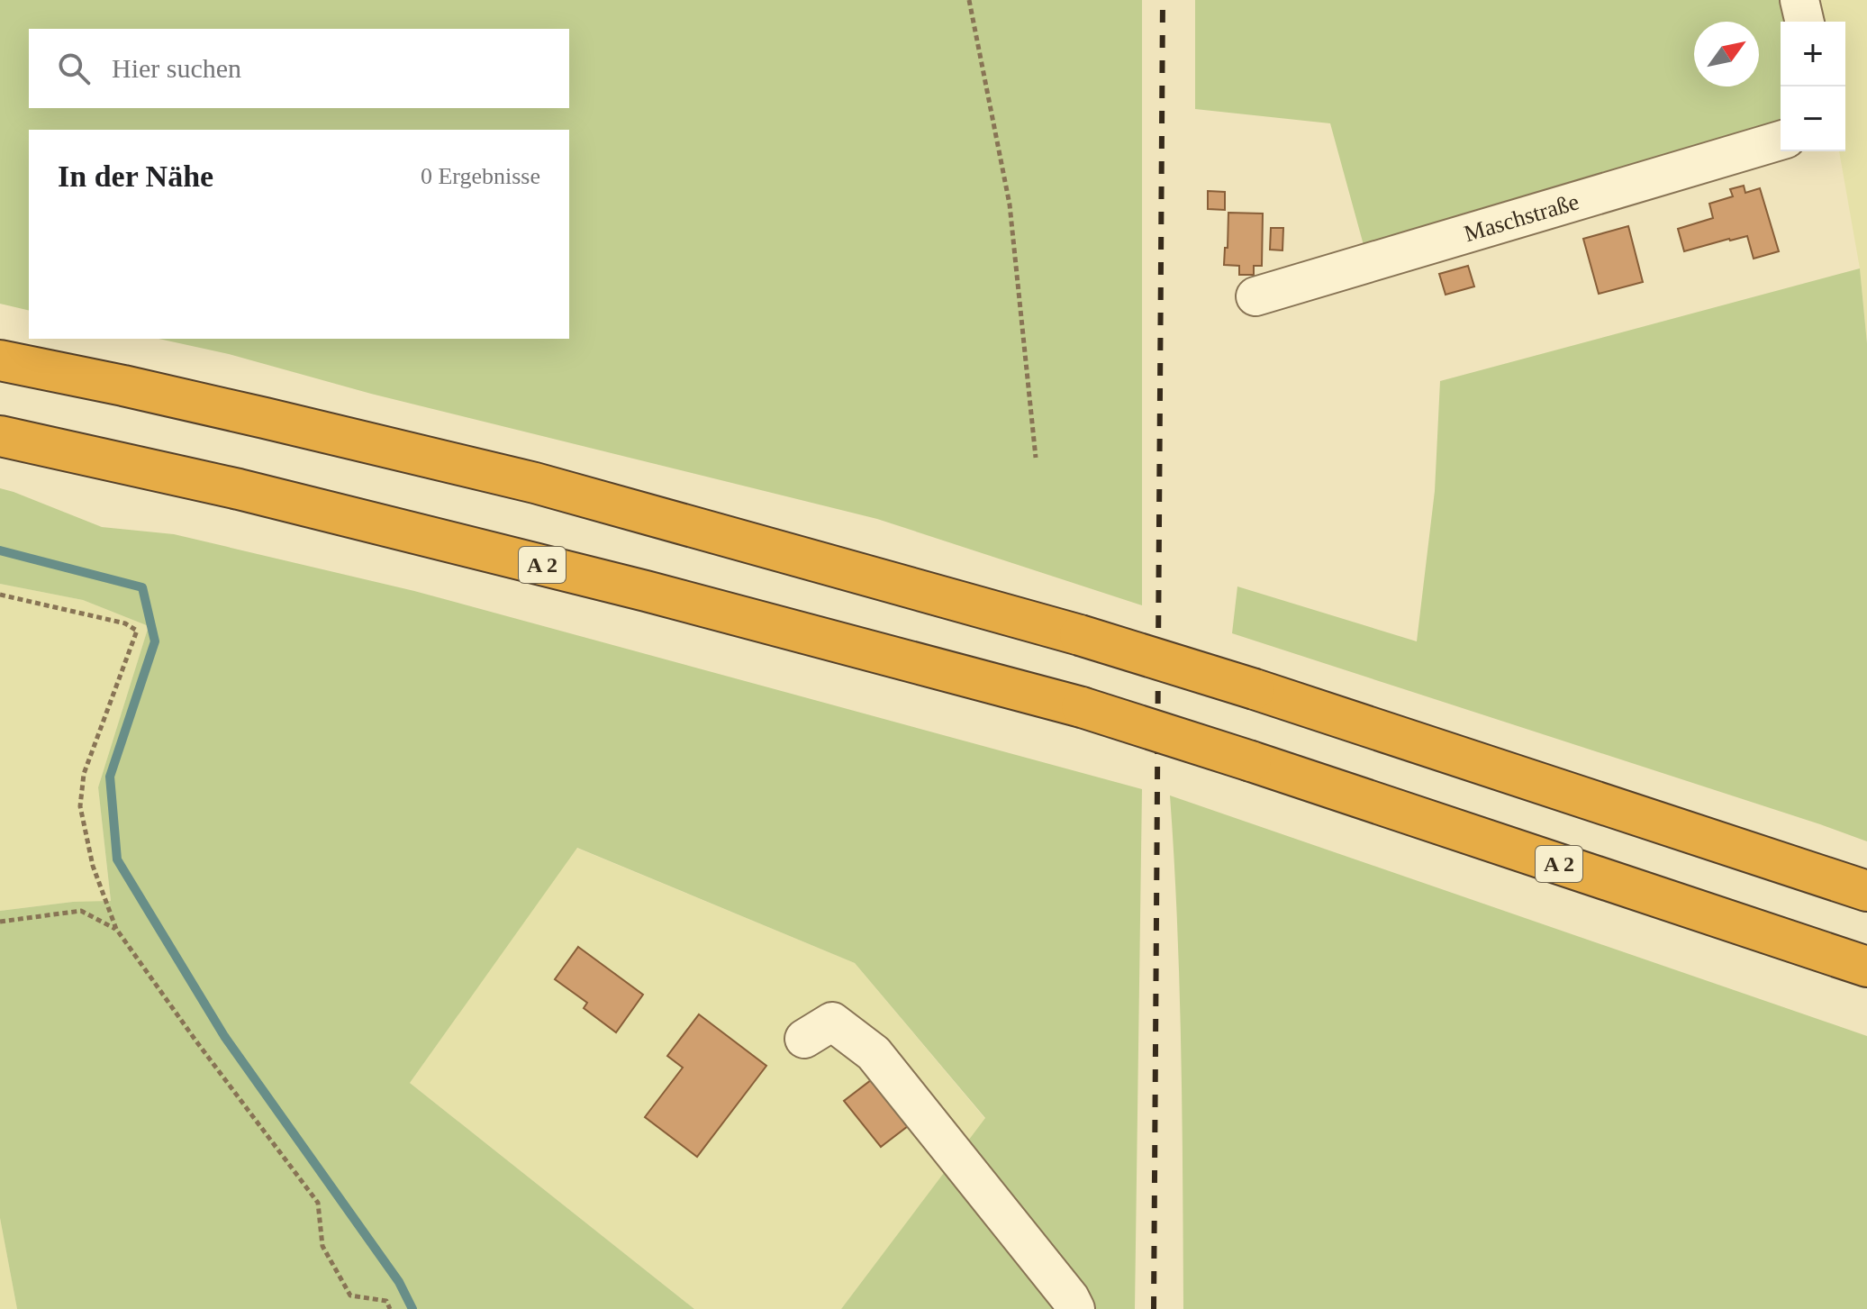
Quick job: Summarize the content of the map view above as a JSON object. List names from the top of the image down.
{
  "streets": {
    "highway": ["A 2"],
    "street": ["Maschstraße"]
  },
  "north": "top right",
  "page": {
    "map_buttons": ["+", "−"],
    "search": "Hier suchen",
    "heading": ["In der Nähe", "0 Ergebnisse"]
  }
}
